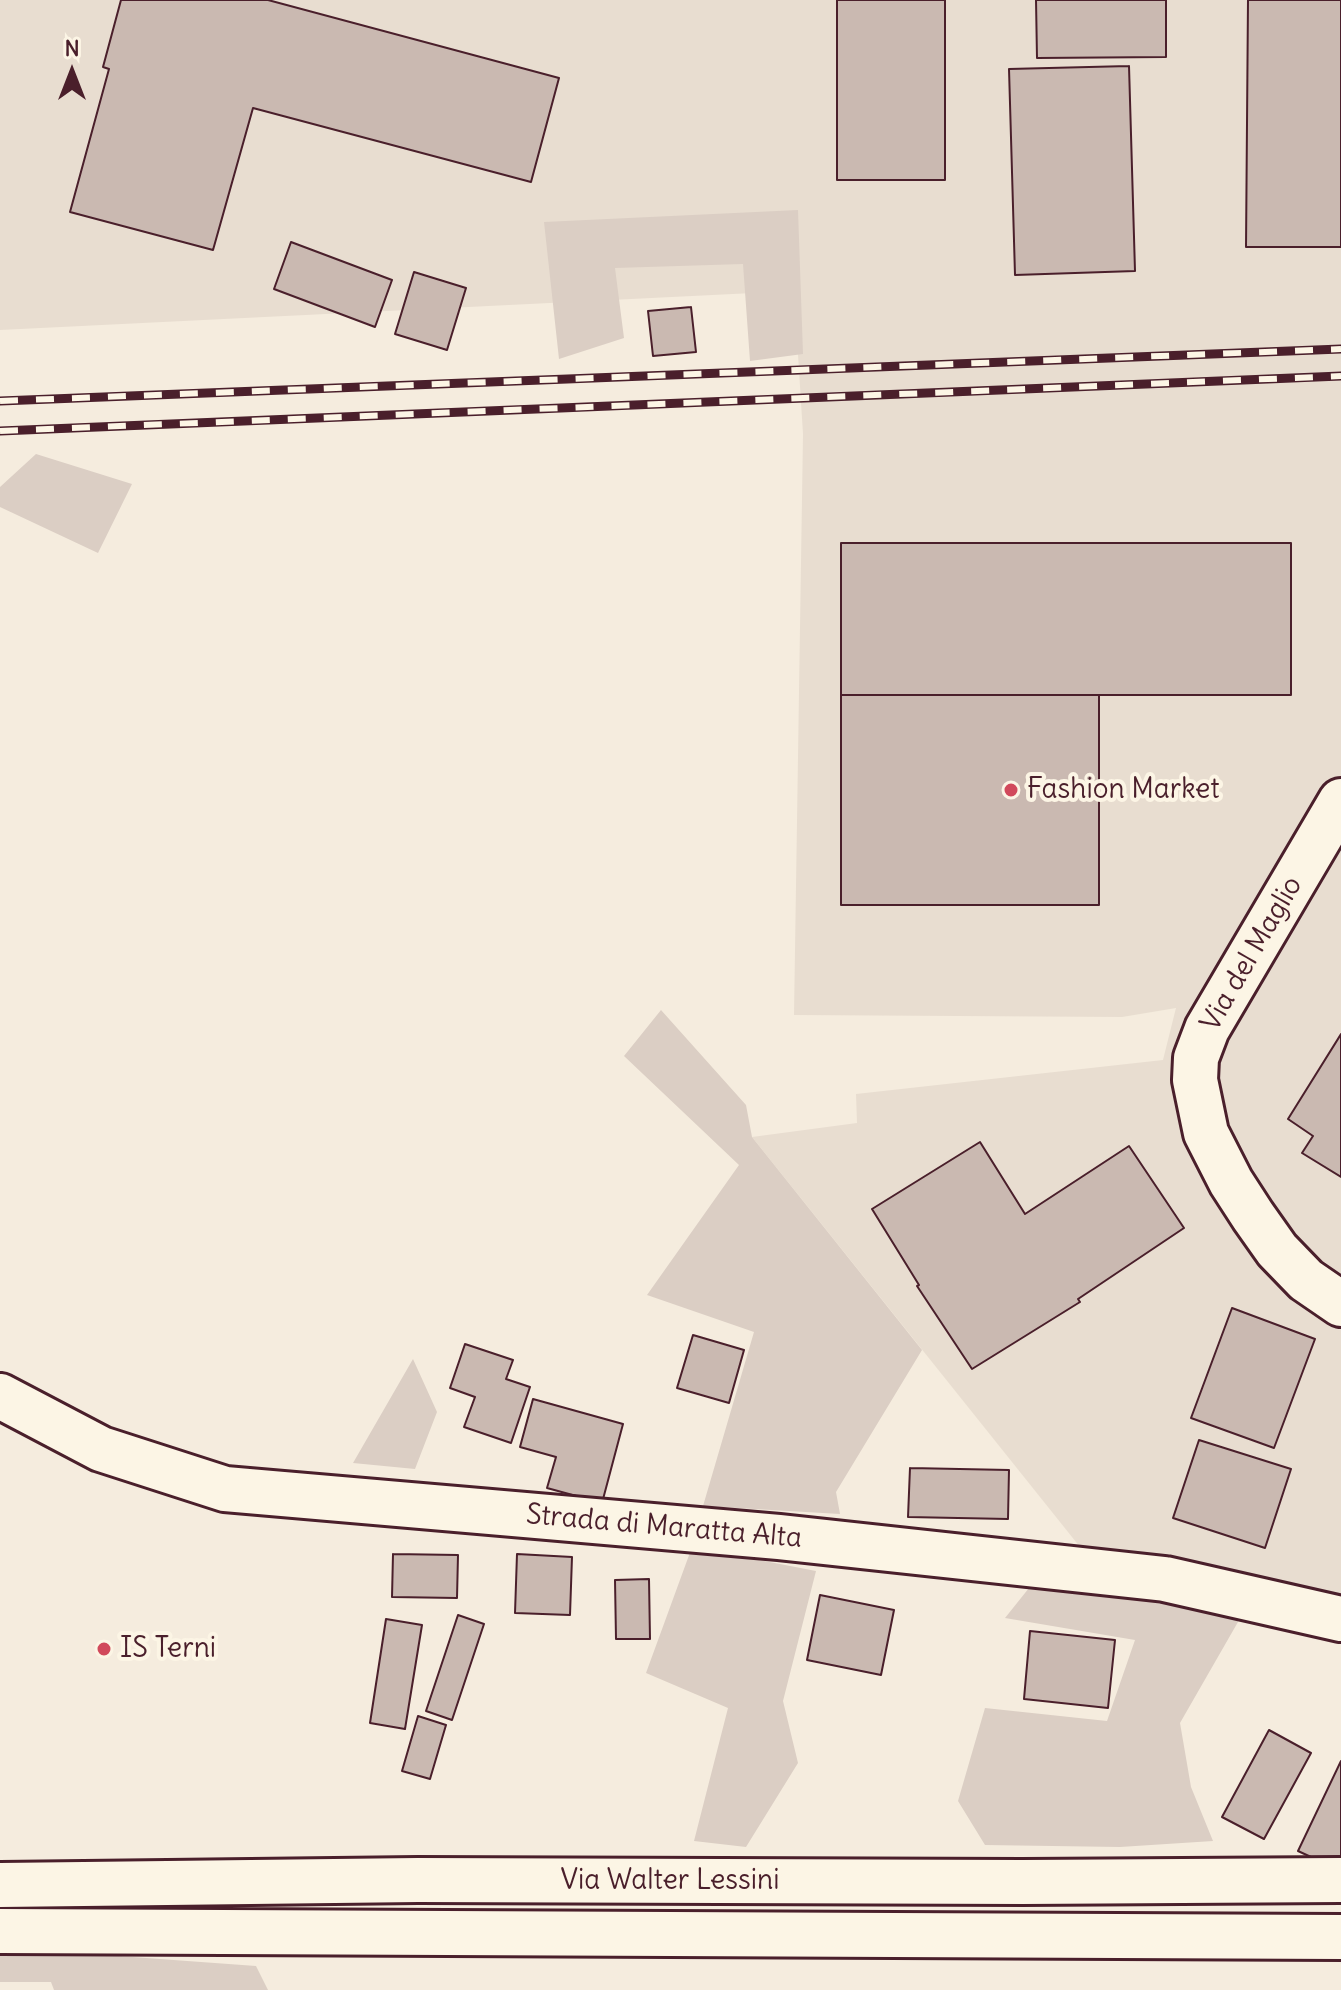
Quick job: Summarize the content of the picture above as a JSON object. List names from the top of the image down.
{
  "streets": {
    "main road": ["Via del Maglio", "Strada di Maratta Alta", "Via Walter Lessini"]
  },
  "places": ["Fashion Market", "IS Terni"],
  "north": "top"
}
